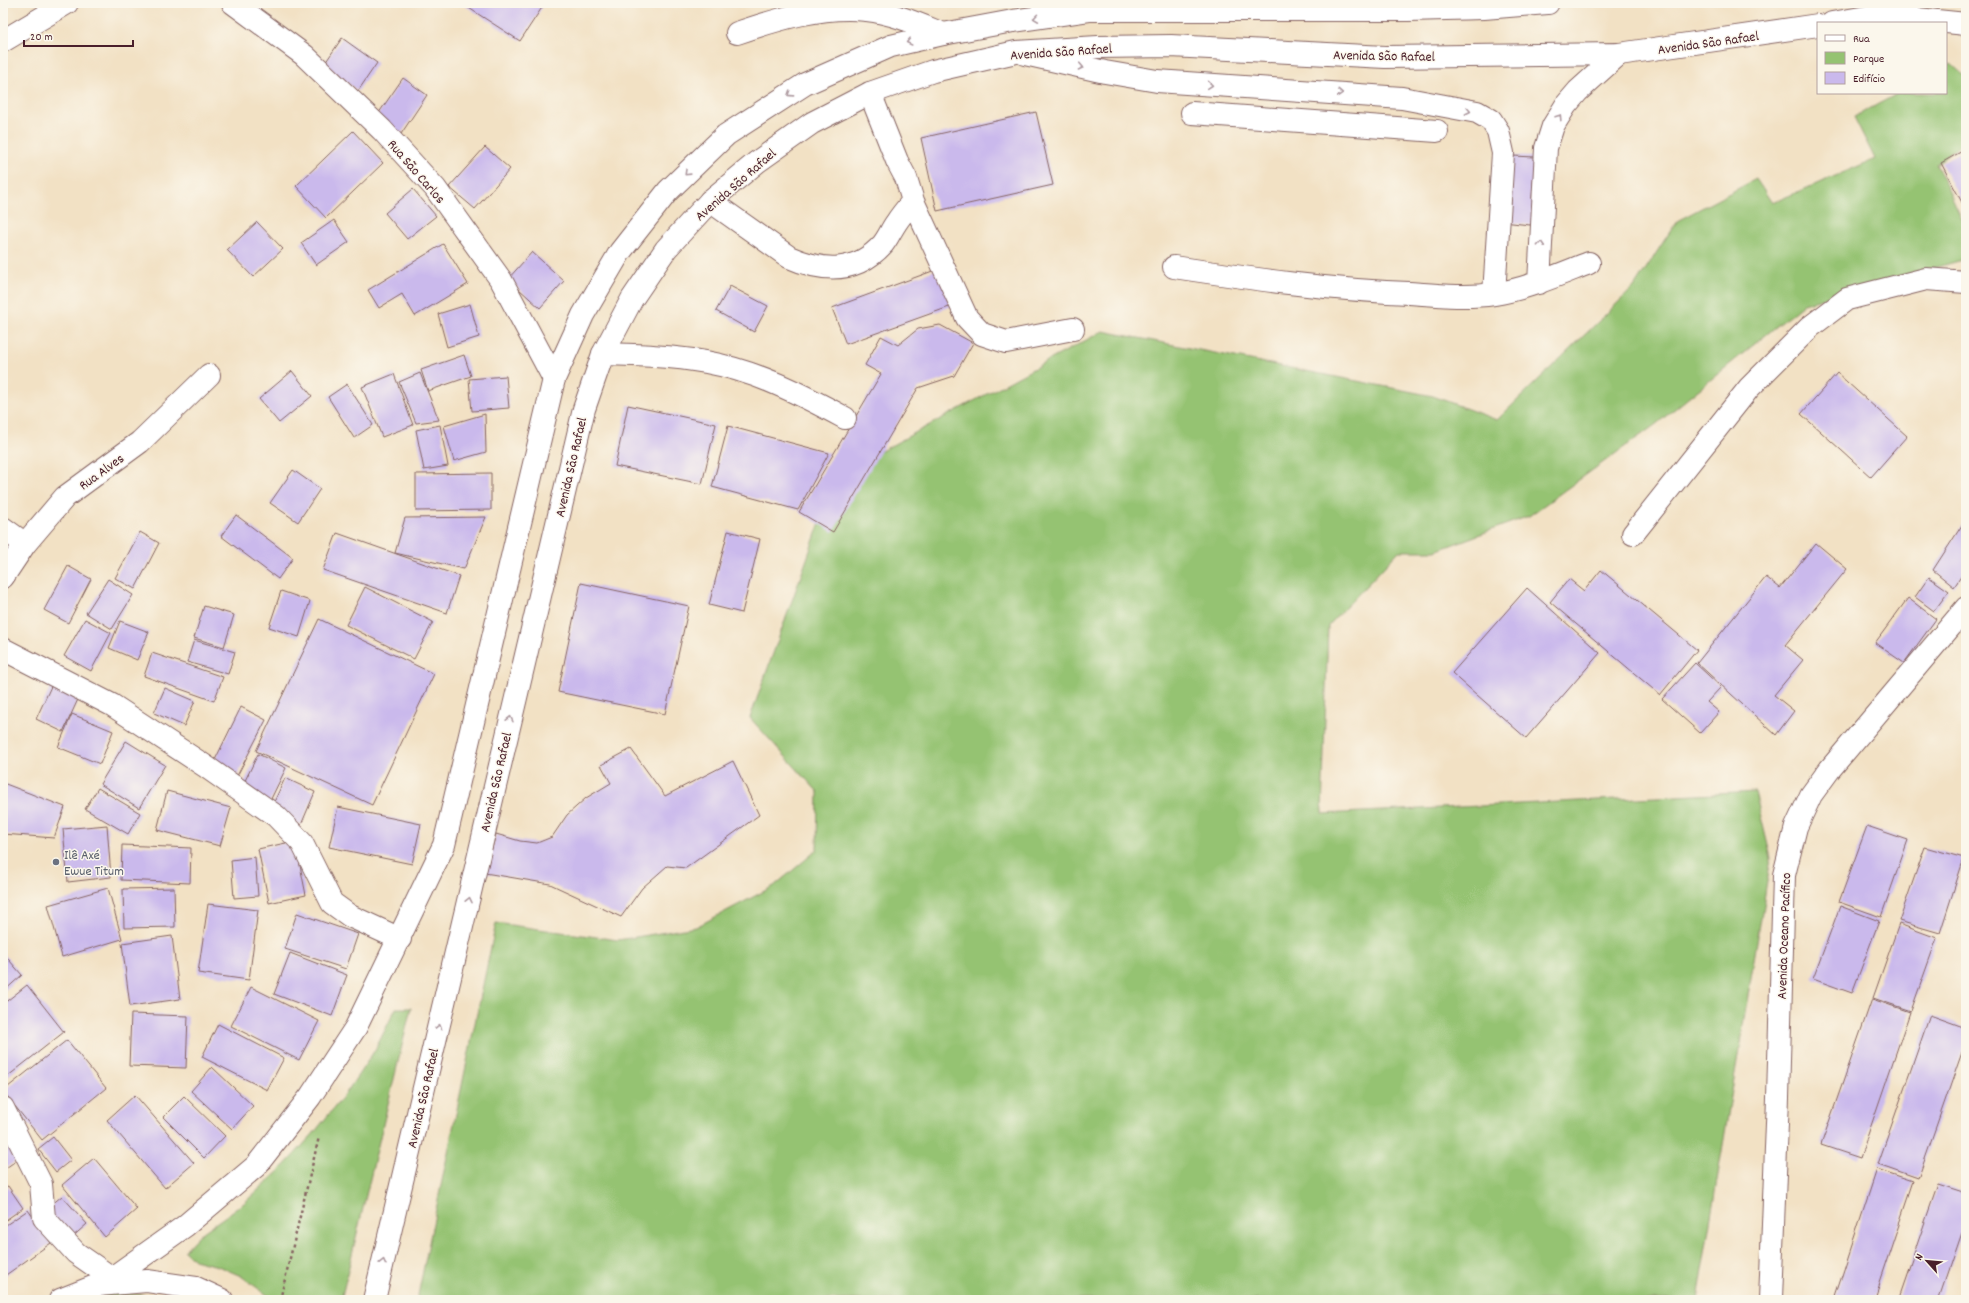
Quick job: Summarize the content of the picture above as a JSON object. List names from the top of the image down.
{
  "streets": {
    "main road": [
      "Avenida São Rafael",
      "Rua São Carlos",
      "Rua Alves",
      "Avenida Oceano Pacífico"
    ]
  },
  "places": ["Ilê Axé Ewue Titum"],
  "legend": ["Rua", "Parque", "Edifício"],
  "scale_bar": "20 m",
  "north": "top left"
}
